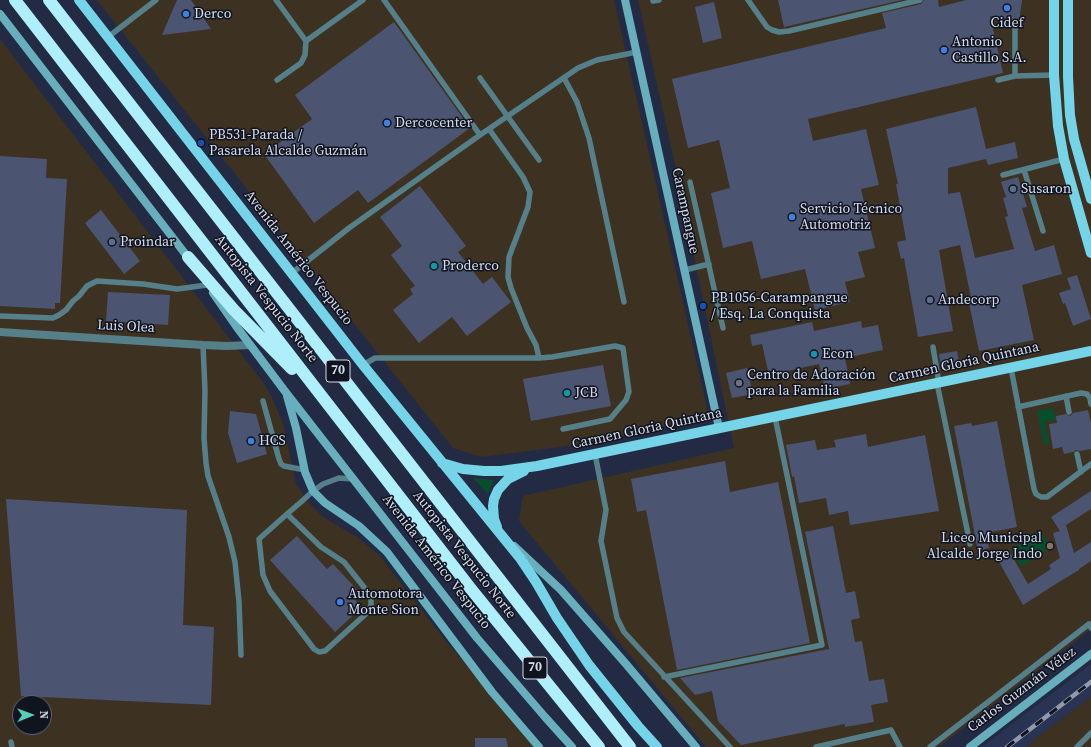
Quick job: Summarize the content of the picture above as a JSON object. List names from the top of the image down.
{
  "streets": {
    "highway": ["Autopista Vespucio Norte", "70"],
    "main road": ["Avenida Américo Vespucio", "Carmen Gloria Quintana"],
    "street": ["Carampangue", "Luis Olea", "Carlos Guzmán Vélez"]
  },
  "crossings": [
    ["Carampangue", "Carmen Gloria Quintana"],
    ["Avenida Américo Vespucio", "Luis Olea"],
    ["Avenida Américo Vespucio", "Carmen Gloria Quintana"]
  ],
  "places": [
    "Cidef",
    "Derco",
    "Antonio Castillo S.A.",
    "Dercocenter",
    "PB531-Parada / Pasarela Alcalde Guzmán",
    "Susaron",
    "Servicio Técnico Automotriz",
    "Proindar",
    "Proderco",
    "Andecorp",
    "PB1056-Carampangue / Esq. La Conquista",
    "Econ",
    "Centro de Adoración para la Familia",
    "JCB",
    "HCS",
    "Liceo Municipal Alcalde Jorge Indo",
    "Automotora Monte Sion"
  ],
  "north": "right"
}
